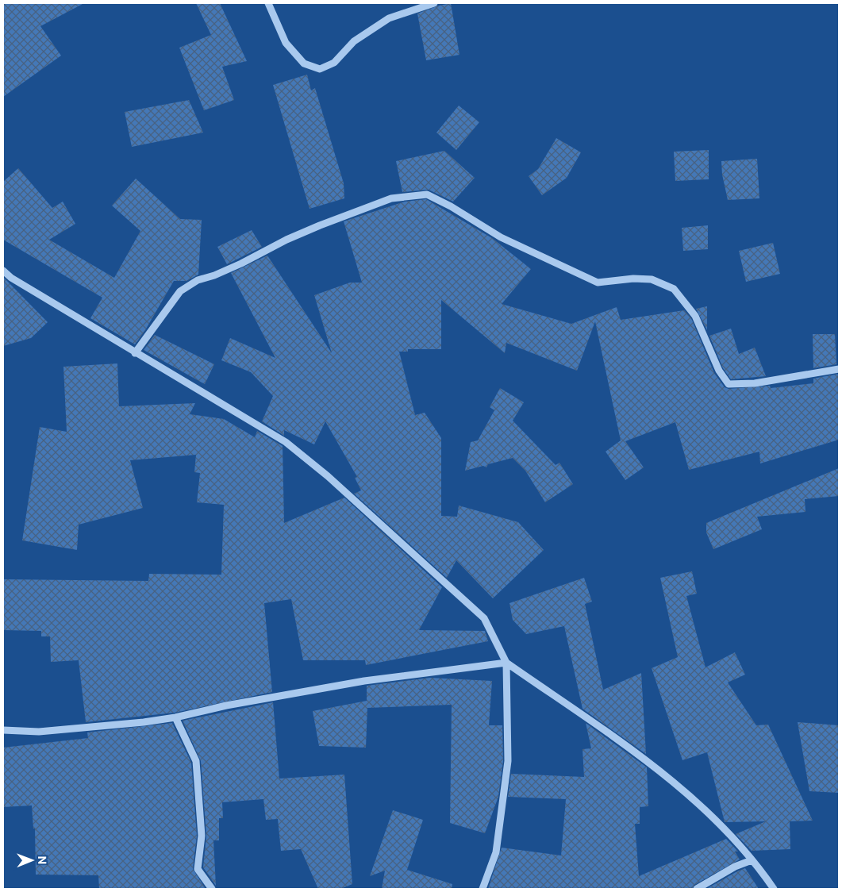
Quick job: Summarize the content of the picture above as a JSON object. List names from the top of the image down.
{
  "north": "right"
}
